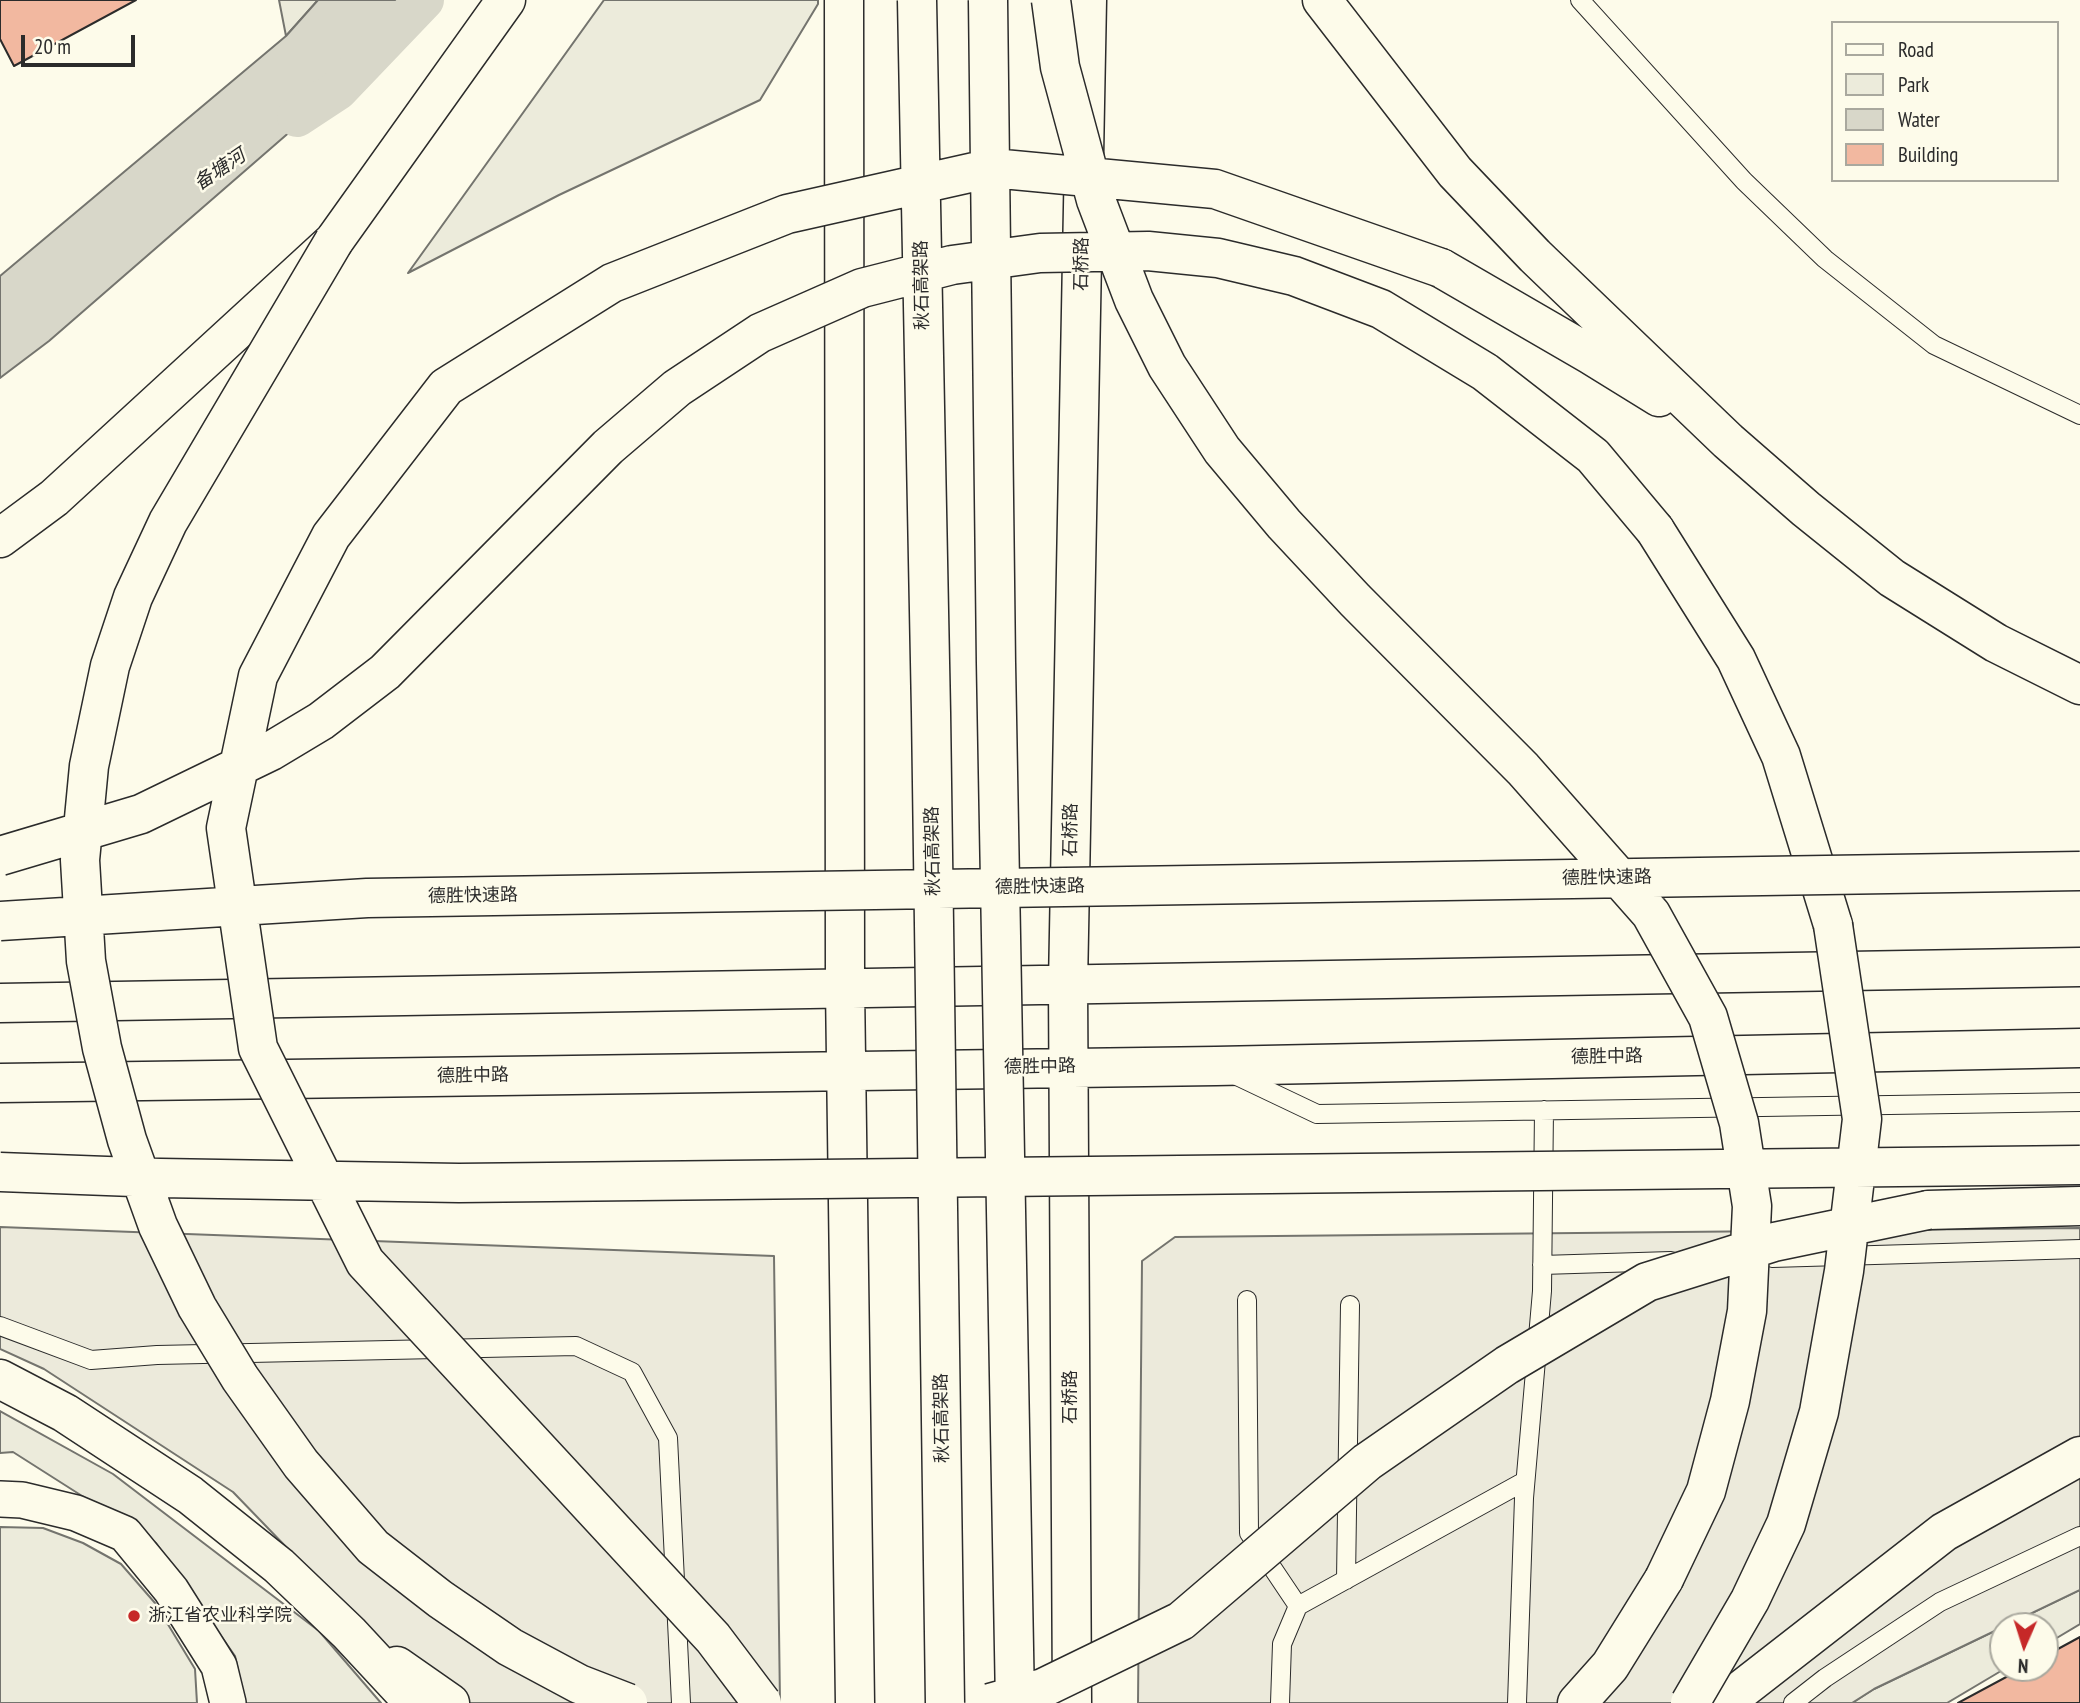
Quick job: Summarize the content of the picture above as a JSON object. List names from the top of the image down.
{
  "streets": {
    "main road": [
      "石桥路",
      "秋石高架路",
      "德胜快速路",
      "德胜中路"
    ]
  },
  "crossings": [
    ["石桥路", "德胜中路"]
  ],
  "water": ["备塘河"],
  "places": ["浙江省农业科学院"],
  "legend": [
    "Road",
    "Park",
    "Water",
    "Building"
  ],
  "scale_bar": "20 m",
  "north": "bottom"
}
